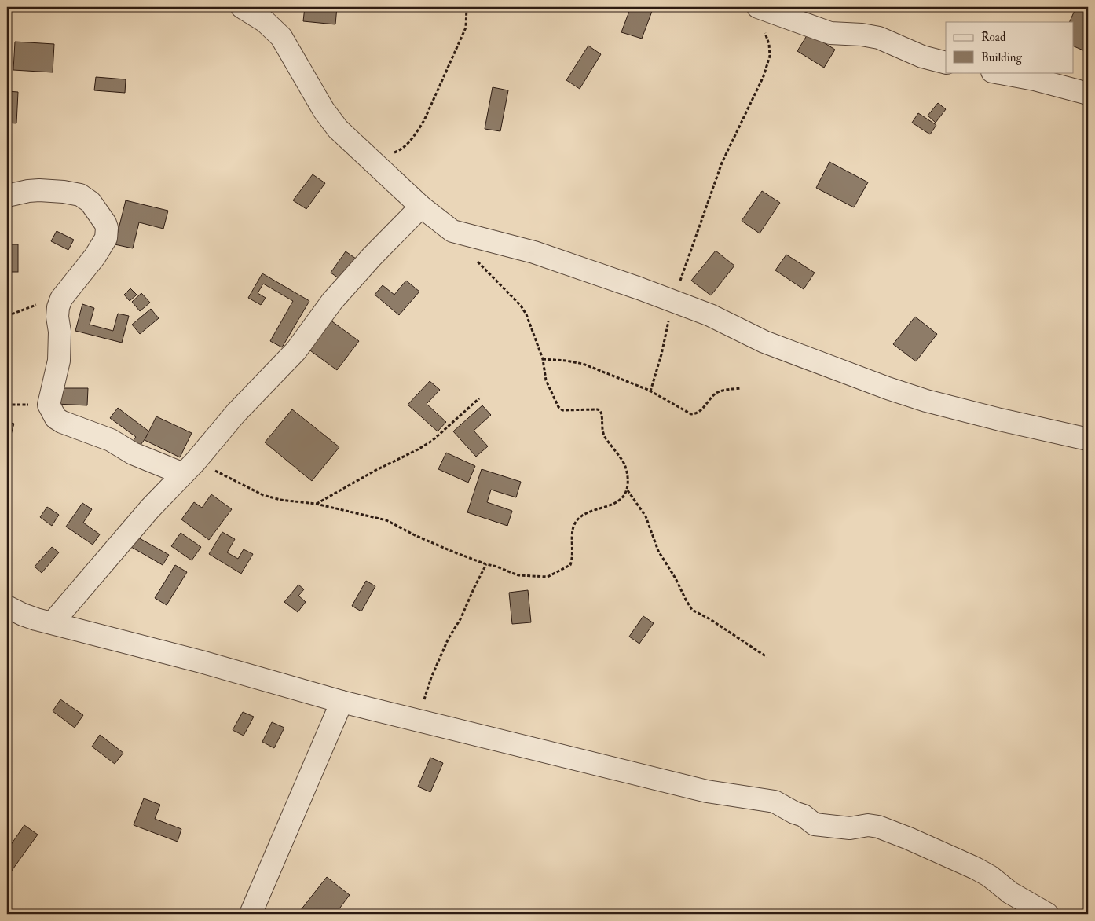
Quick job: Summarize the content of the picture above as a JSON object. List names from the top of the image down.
{
  "legend": ["Road", "Building"]
}
